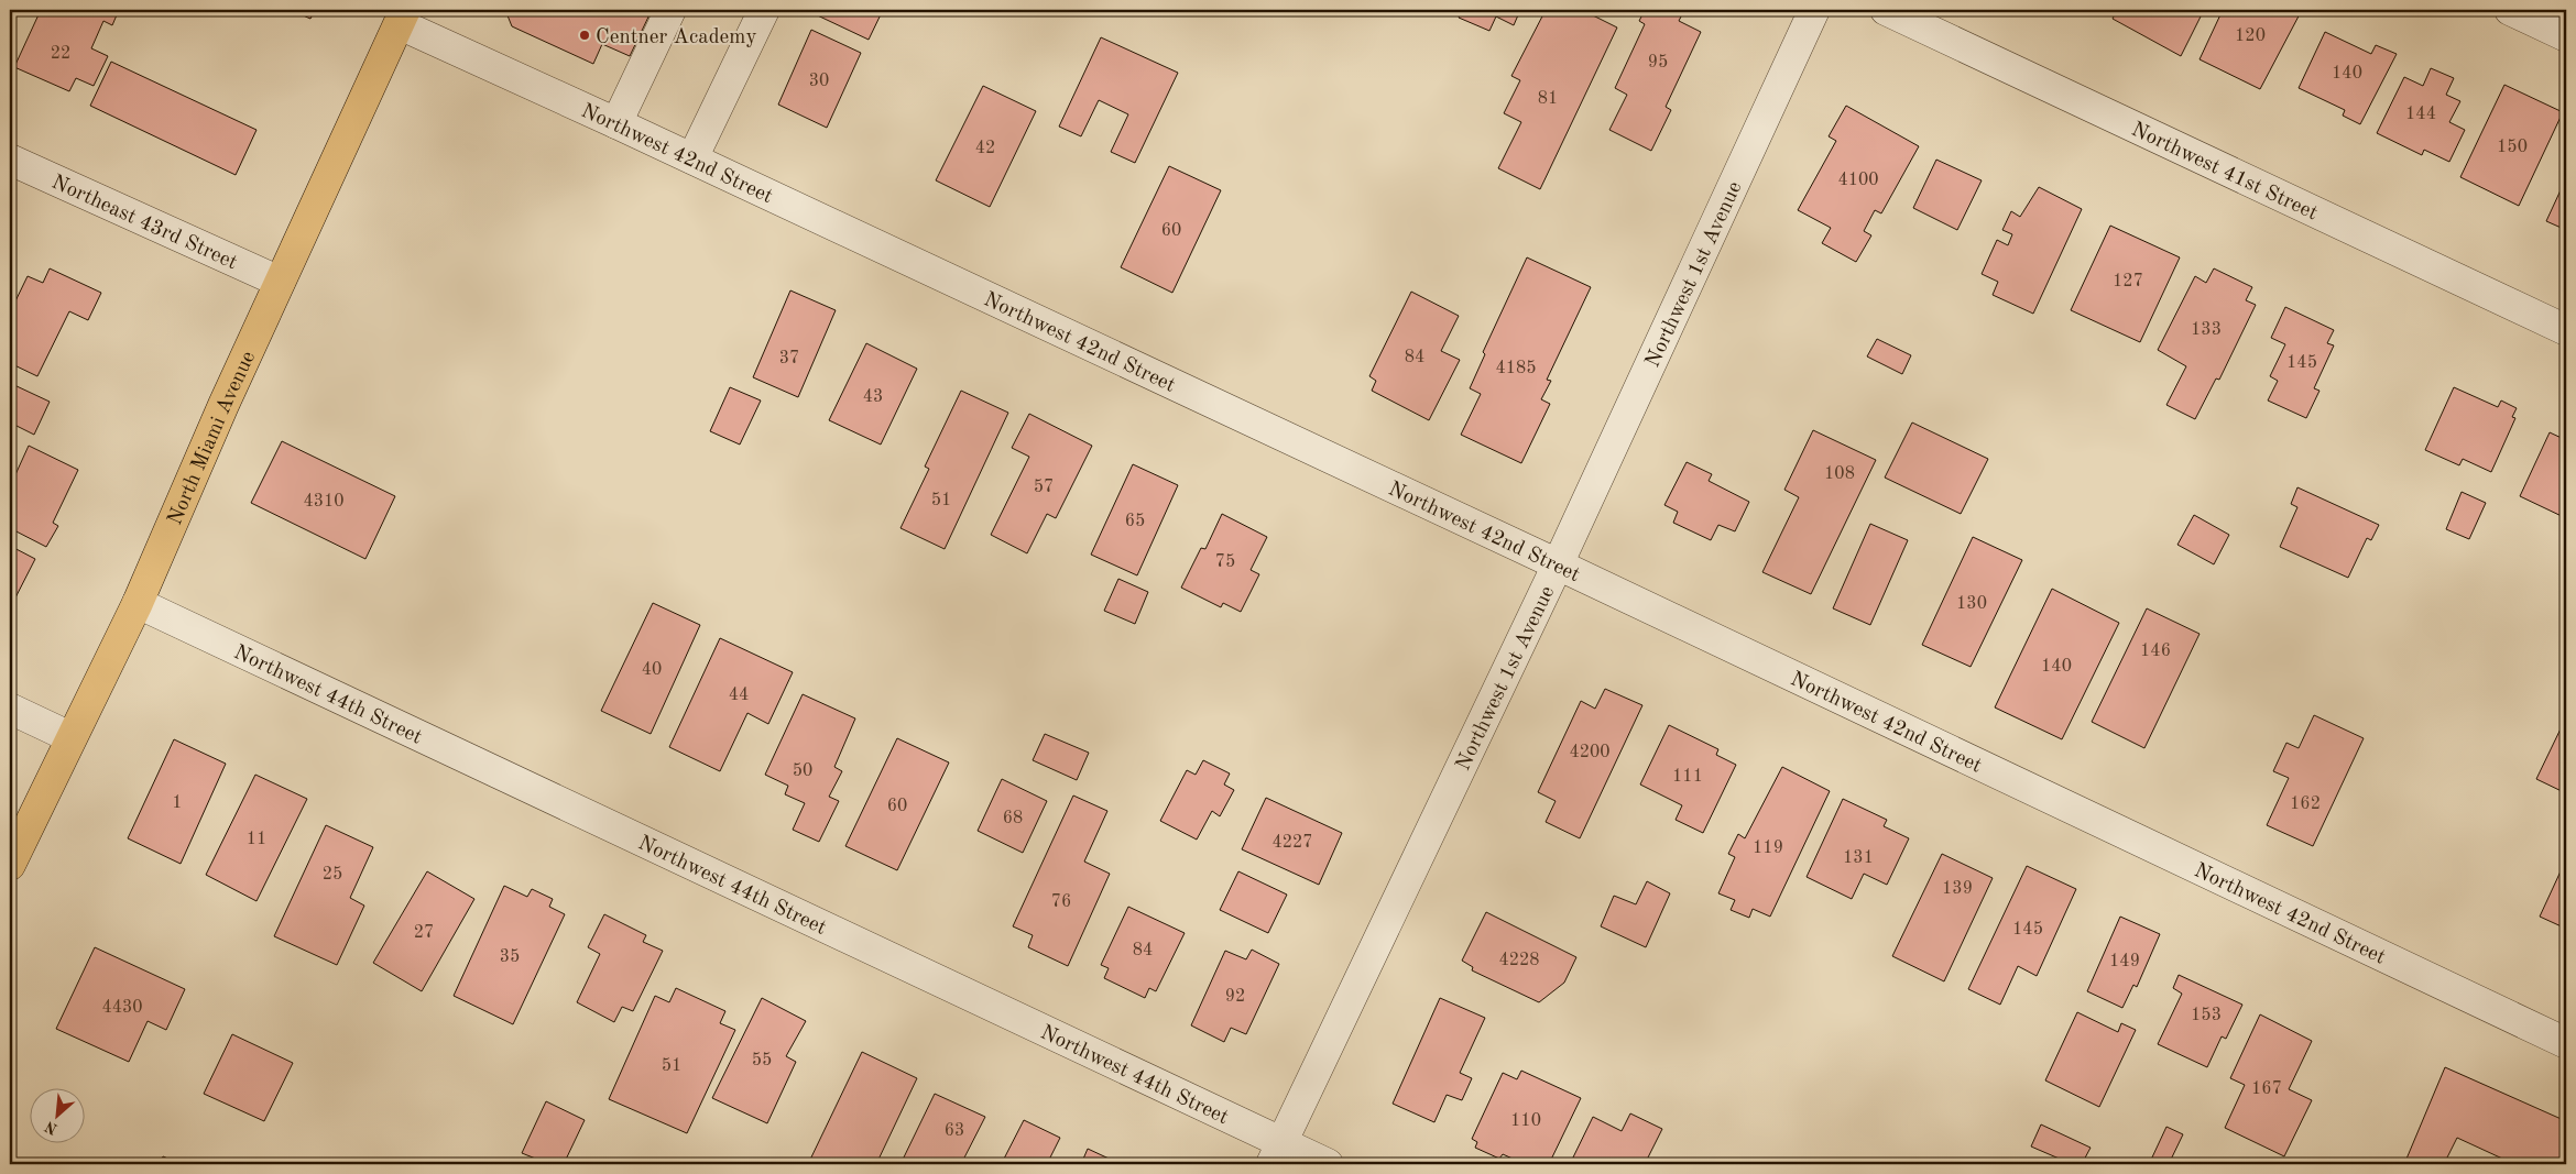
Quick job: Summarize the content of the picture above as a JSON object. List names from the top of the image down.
{
  "streets": {
    "main road": ["North Miami Avenue"],
    "street": [
      "Northwest 42nd Street",
      "Northwest 41st Street",
      "Northeast 43rd Street",
      "Northwest 1st Avenue",
      "Northwest 44th Street"
    ]
  },
  "crossings": [
    ["Northwest 42nd Street", "Northwest 1st Avenue"],
    ["Northwest 42nd Street", "North Miami Avenue"],
    ["Northeast 43rd Street", "North Miami Avenue"],
    ["Northwest 1st Avenue", "Northwest 44th Street"],
    ["North Miami Avenue", "Northwest 44th Street"]
  ],
  "places": ["Centner Academy"],
  "house_numbers": [
    "120",
    "22",
    "95",
    "140",
    "30",
    "81",
    "144",
    "150",
    "42",
    "4100",
    "60",
    "127",
    "133",
    "84",
    "37",
    "145",
    "4185",
    "43",
    "108",
    "57",
    "51",
    "4310",
    "65",
    "75",
    "130",
    "146",
    "140",
    "40",
    "44",
    "4200",
    "50",
    "111",
    "1",
    "162",
    "60",
    "68",
    "11",
    "4227",
    "119",
    "131",
    "25",
    "139",
    "76",
    "145",
    "27",
    "84",
    "35",
    "4228",
    "149",
    "92",
    "4430",
    "153",
    "55",
    "51",
    "167",
    "110",
    "63"
  ],
  "north": "bottom left"
}
